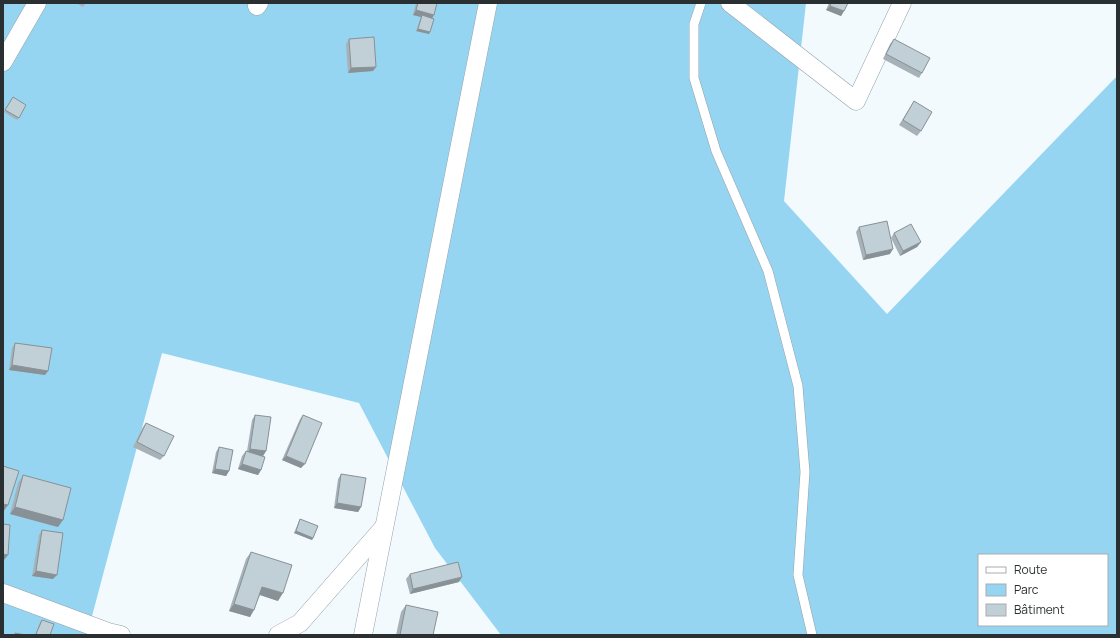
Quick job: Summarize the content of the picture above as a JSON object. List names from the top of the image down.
{
  "legend": ["Route", "Parc", "Bâtiment"]
}
